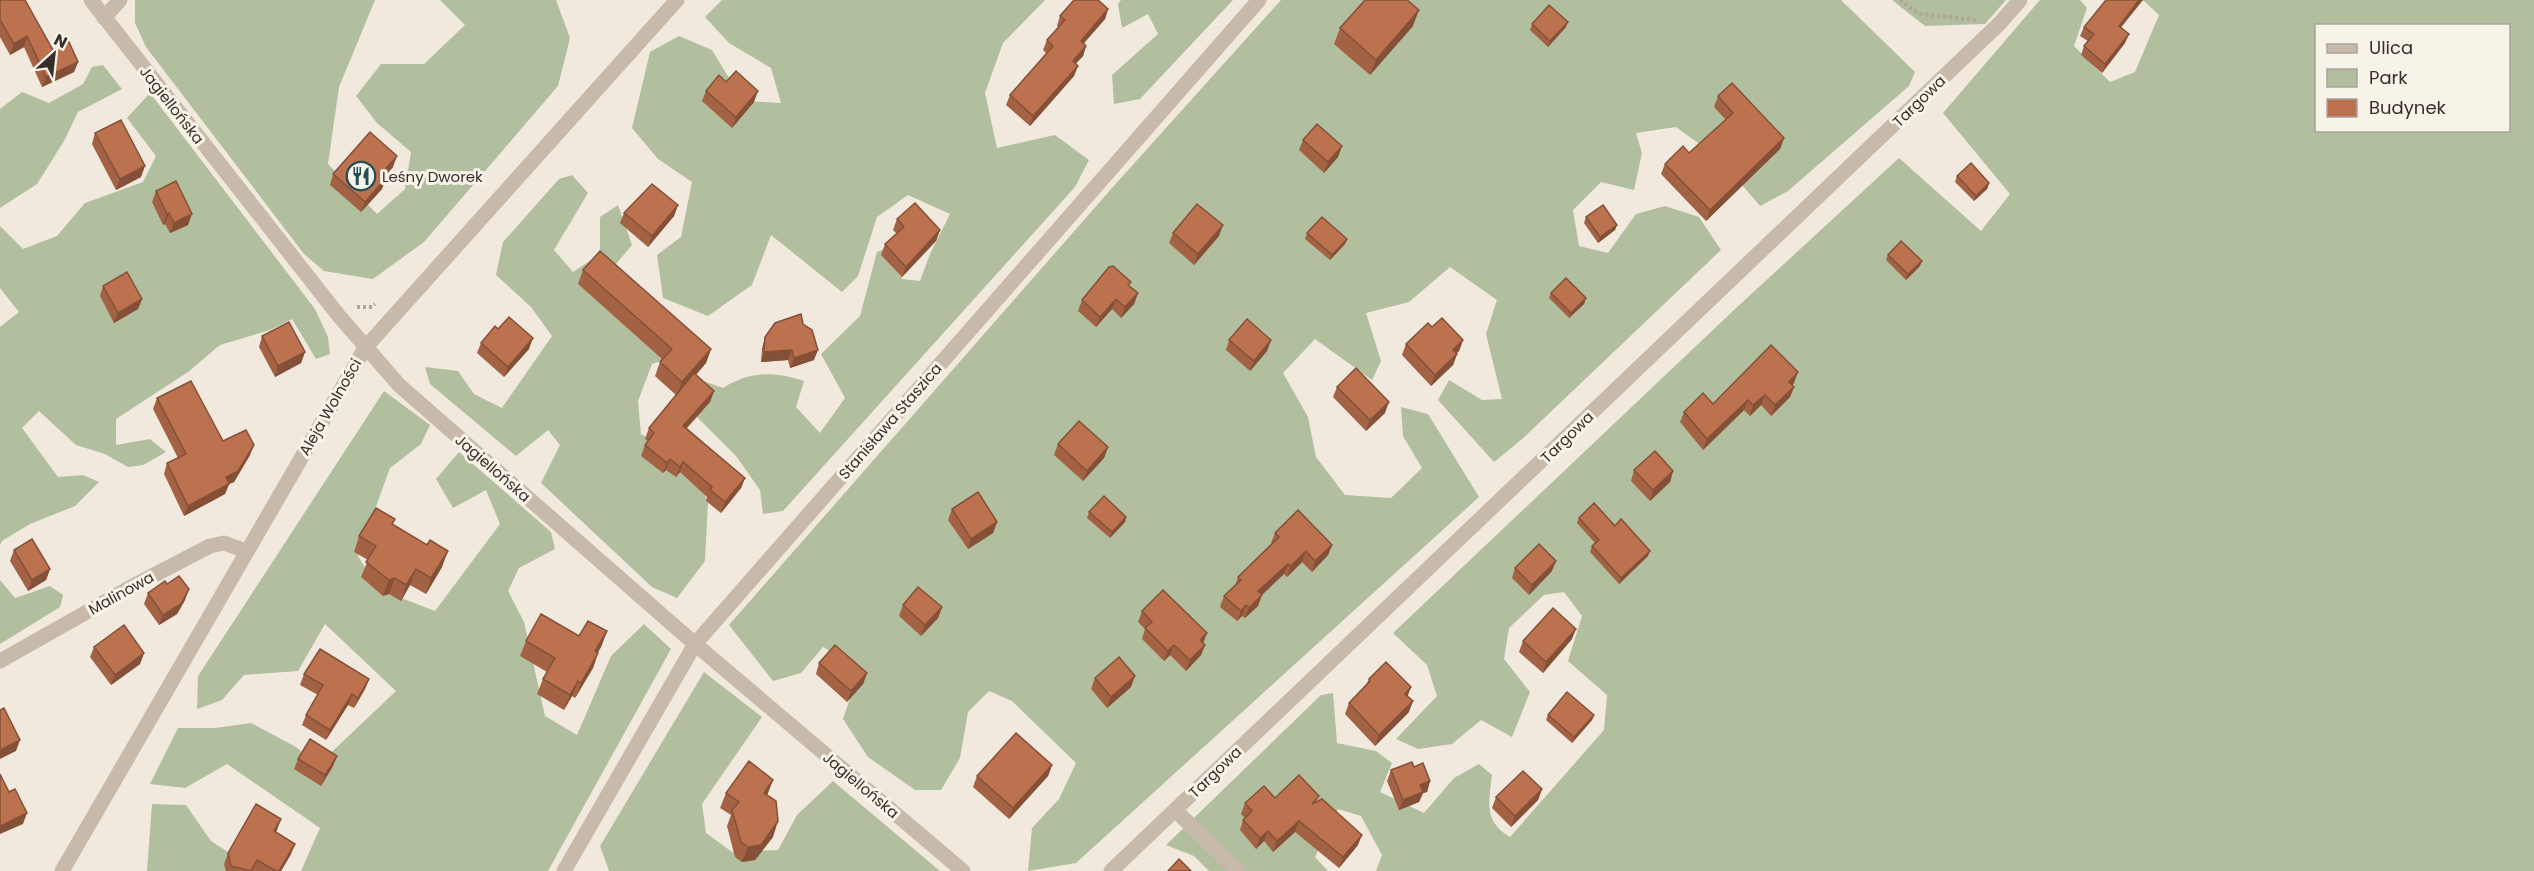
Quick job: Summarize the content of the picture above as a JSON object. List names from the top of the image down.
{
  "streets": {
    "street": [
      "Targowa",
      "Jagiellońska",
      "Aleja Wolności",
      "Stanisława Staszica",
      "Malinowa"
    ]
  },
  "crossings": [
    ["Jagiellońska", "Aleja Wolności"],
    ["Jagiellońska", "Stanisława Staszica"],
    ["Aleja Wolności", "Malinowa"]
  ],
  "places": {
    "restaurant": ["Leśny Dworek"]
  },
  "legend": ["Ulica", "Park", "Budynek"],
  "north": "top right"
}
